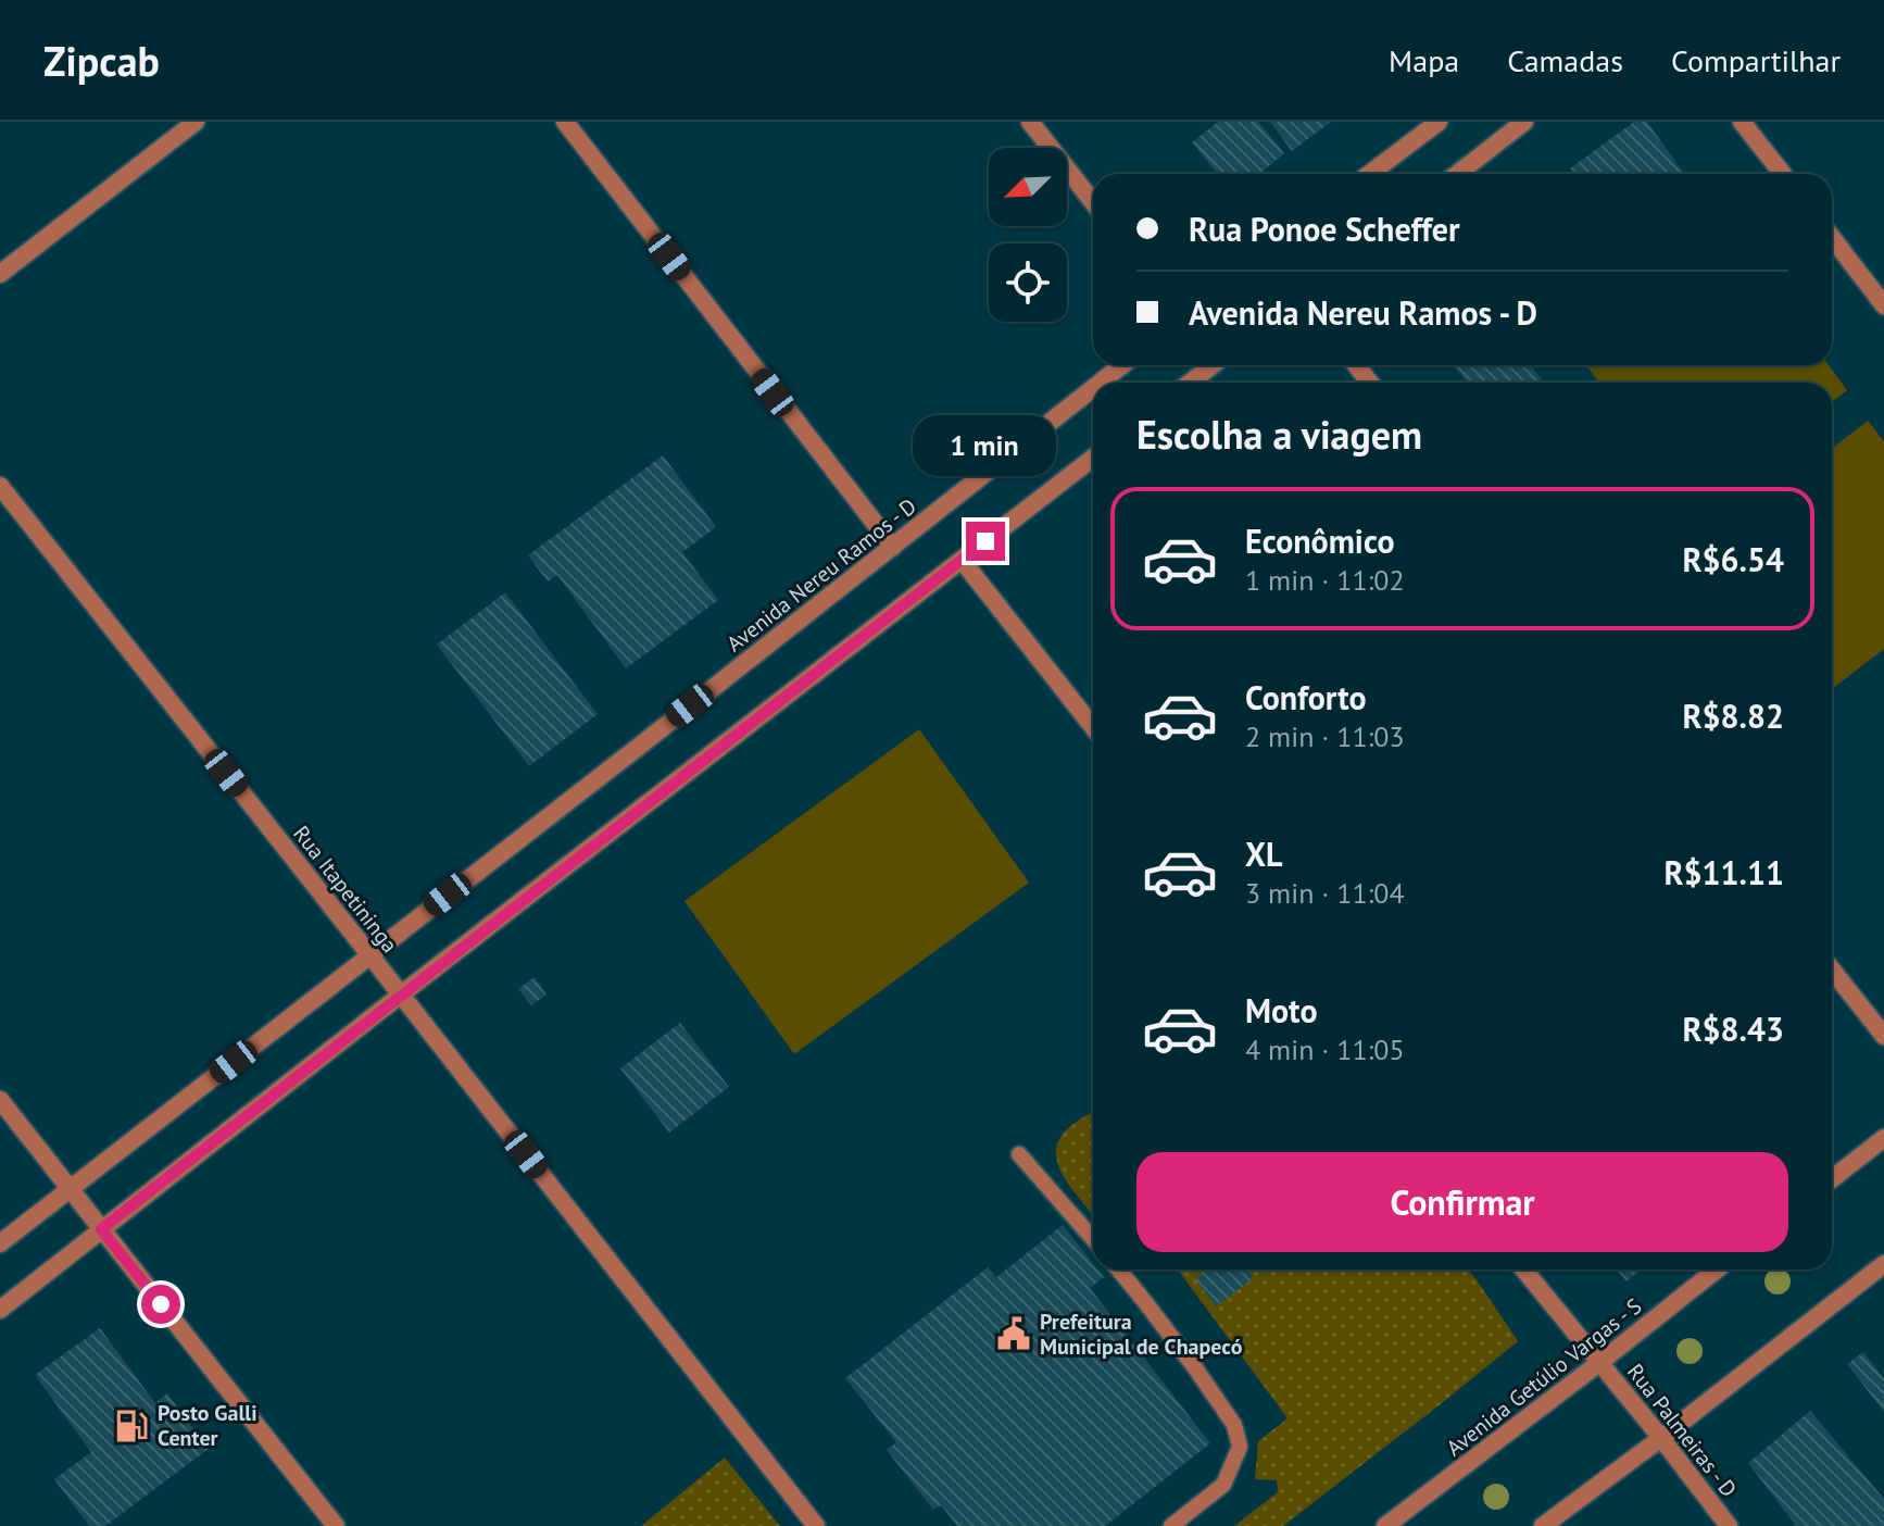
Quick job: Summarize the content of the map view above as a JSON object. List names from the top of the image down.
{
  "streets": {
    "street": [
      "Avenida Nereu Ramos - D",
      "Rua Itapetininga",
      "Avenida Getúlio Vargas - S",
      "Rua Palmeiras - D"
    ]
  },
  "crossings": [
    ["Avenida Nereu Ramos - D", "Rua Itapetininga"],
    ["Avenida Getúlio Vargas - S", "Rua Palmeiras - D"]
  ],
  "places": {
    "public building": ["Prefeitura Municipal de Chapecó"],
    "fuel station": ["Posto Galli Center"]
  },
  "north": "bottom left",
  "page": {
    "header": "Zipcab",
    "nav": ["Mapa", "Camadas", "Compartilhar"],
    "banner": ["Rua Ponoe Scheffer", "Avenida Nereu Ramos - D"],
    "heading": "Escolha a viagem",
    "bubble": "1 min",
    "list": [
      {
        "name": "Econômico",
        "note": "1 min · 11:02",
        "value": "R$6.54"
      },
      {
        "name": "Conforto",
        "note": "2 min · 11:03",
        "value": "R$8.82"
      },
      {
        "name": "XL",
        "note": "3 min · 11:04",
        "value": "R$11.11"
      },
      {
        "name": "Moto",
        "note": "4 min · 11:05",
        "value": "R$8.43"
      }
    ],
    "buttons": "Confirmar"
  }
}
